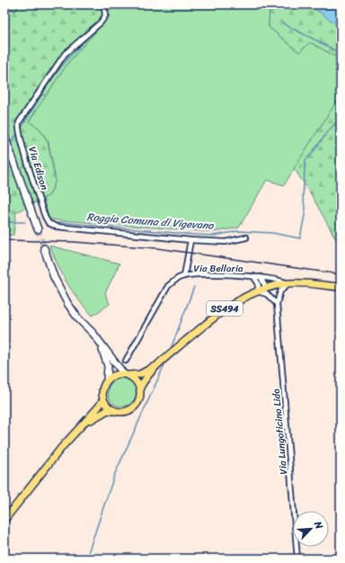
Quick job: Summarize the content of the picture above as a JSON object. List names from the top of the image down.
{
  "streets": {
    "main road": ["SS494"],
    "street": ["Via Edison", "Via Bellaria", "Via Lungoticino Lido"]
  },
  "crossings": [
    ["Via Bellaria", "SS494"]
  ],
  "water": ["Roggia Comuna di Vigevano"],
  "north": "top right"
}
